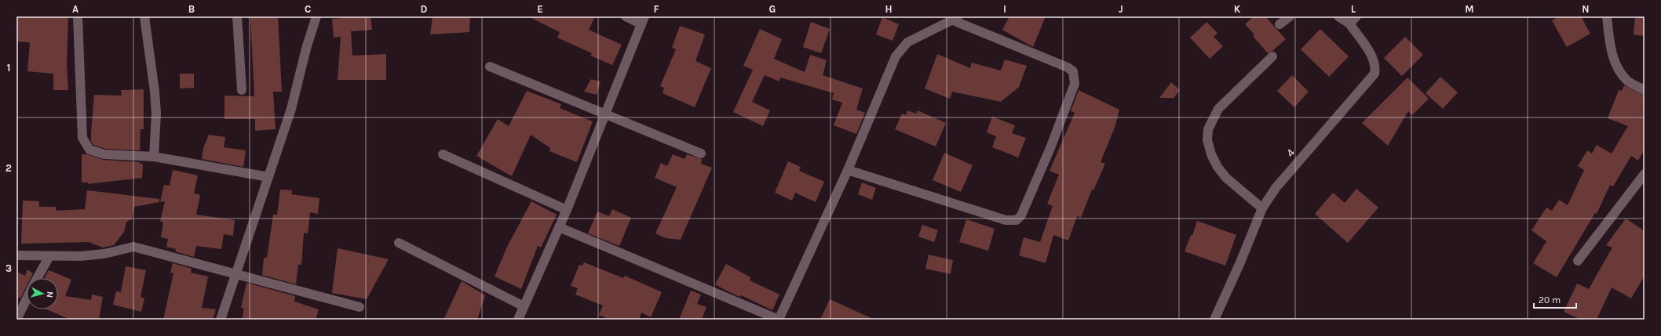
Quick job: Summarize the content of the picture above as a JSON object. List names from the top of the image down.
{
  "streets": {
    "street": ["4"]
  },
  "scale_bar": "20 m",
  "north": "right",
  "grid": {
    "columns": [
      "A",
      "B",
      "C",
      "D",
      "E",
      "F",
      "G",
      "H",
      "I",
      "J",
      "K",
      "L",
      "M",
      "N"
    ],
    "rows": ["1", "2", "3"]
  }
}
